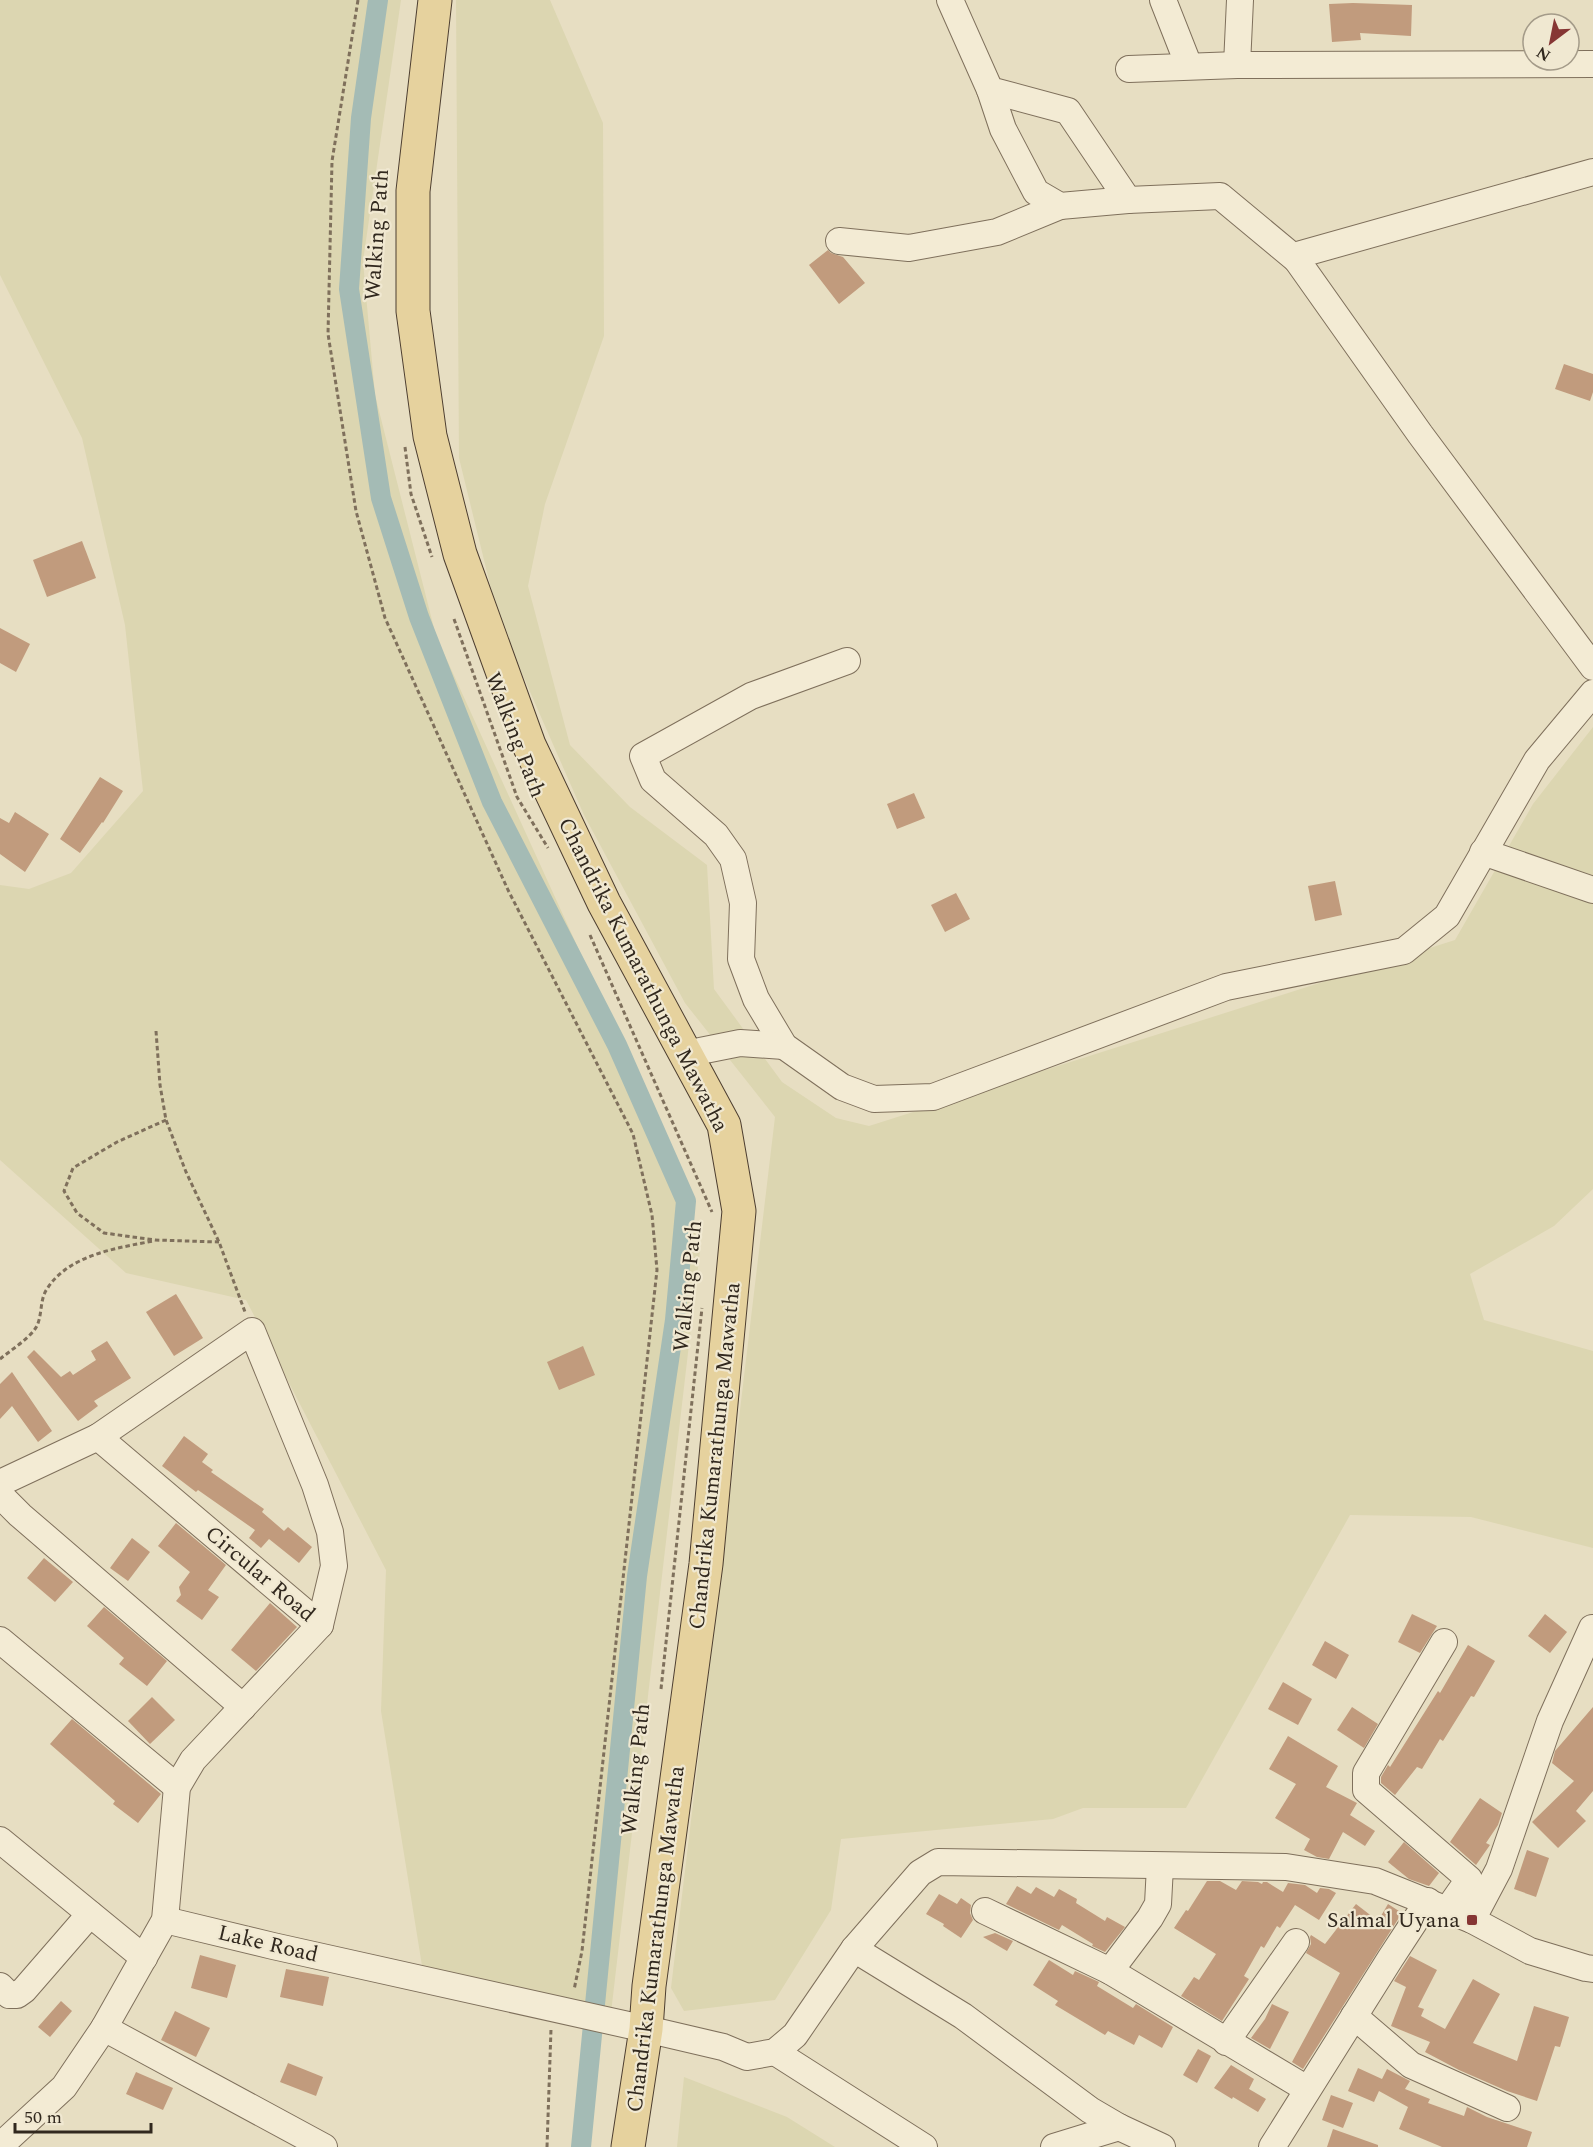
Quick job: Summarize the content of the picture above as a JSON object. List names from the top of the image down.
{
  "streets": {
    "main road": ["Chandrika Kumarathunga Mawatha"],
    "street": ["Circular Road", "Lake Road"],
    "path": ["Walking Path"]
  },
  "crossings": [
    ["Chandrika Kumarathunga Mawatha", "Lake Road"],
    ["Circular Road", "Lake Road"]
  ],
  "places": {
    "transit": ["Salmal Uyana"]
  },
  "scale_bar": "50 m",
  "north": "bottom left"
}
